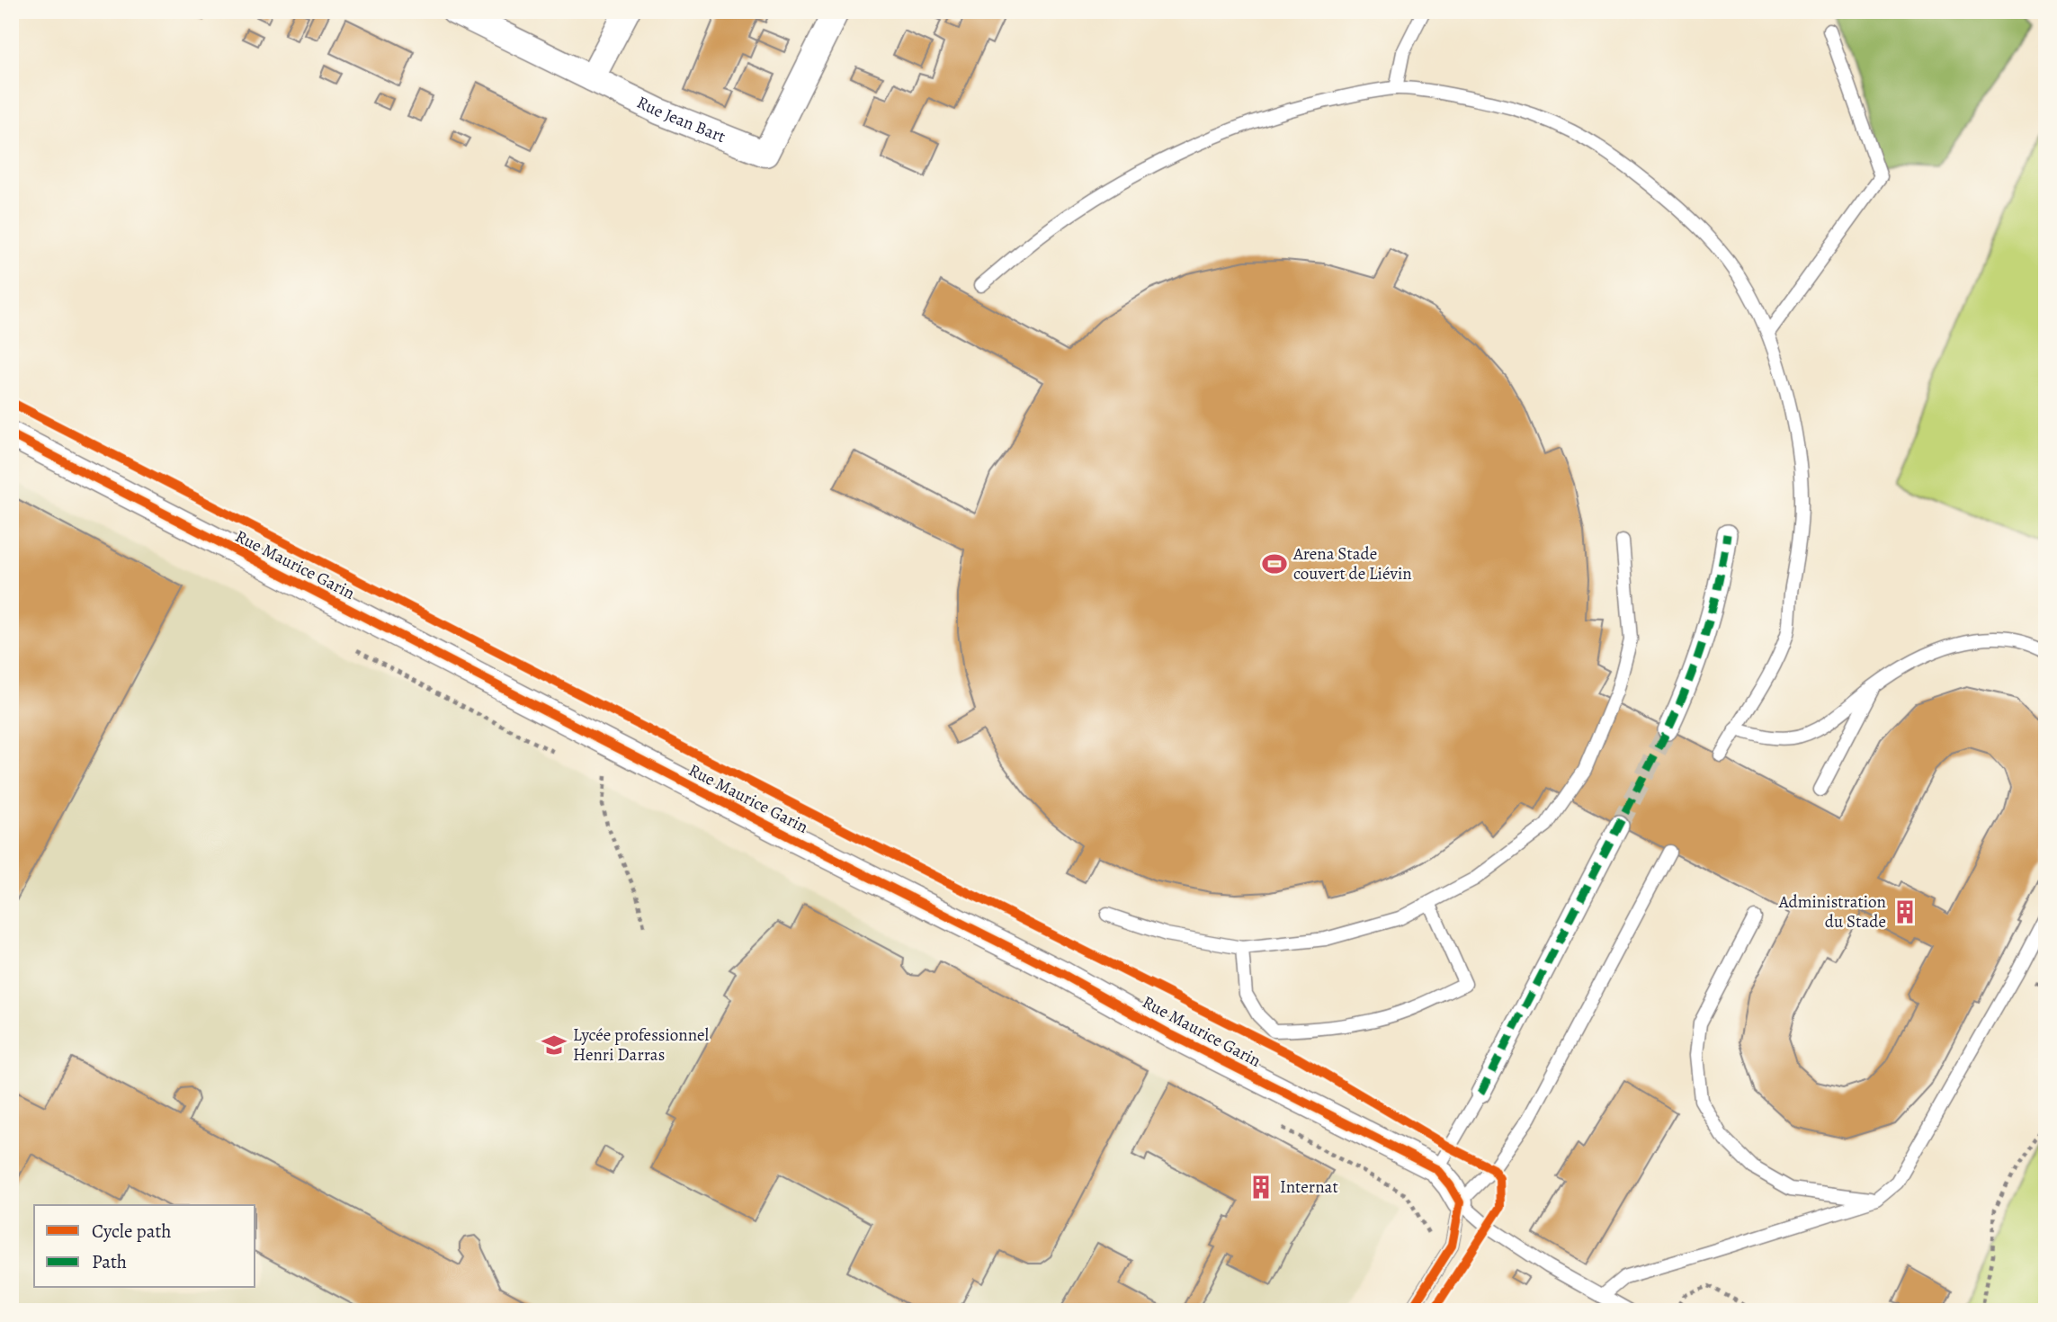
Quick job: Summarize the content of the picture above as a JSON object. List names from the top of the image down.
{
  "streets": {
    "street": ["Rue Jean Bart", "Rue Maurice Garin"]
  },
  "places": {
    "sports": ["Arena Stade couvert de Liévin"],
    "building": ["Administration du Stade", "Internat"],
    "school or university": ["Lycée professionnel Henri Darras"]
  },
  "legend": ["Cycle path", "Path"]
}
